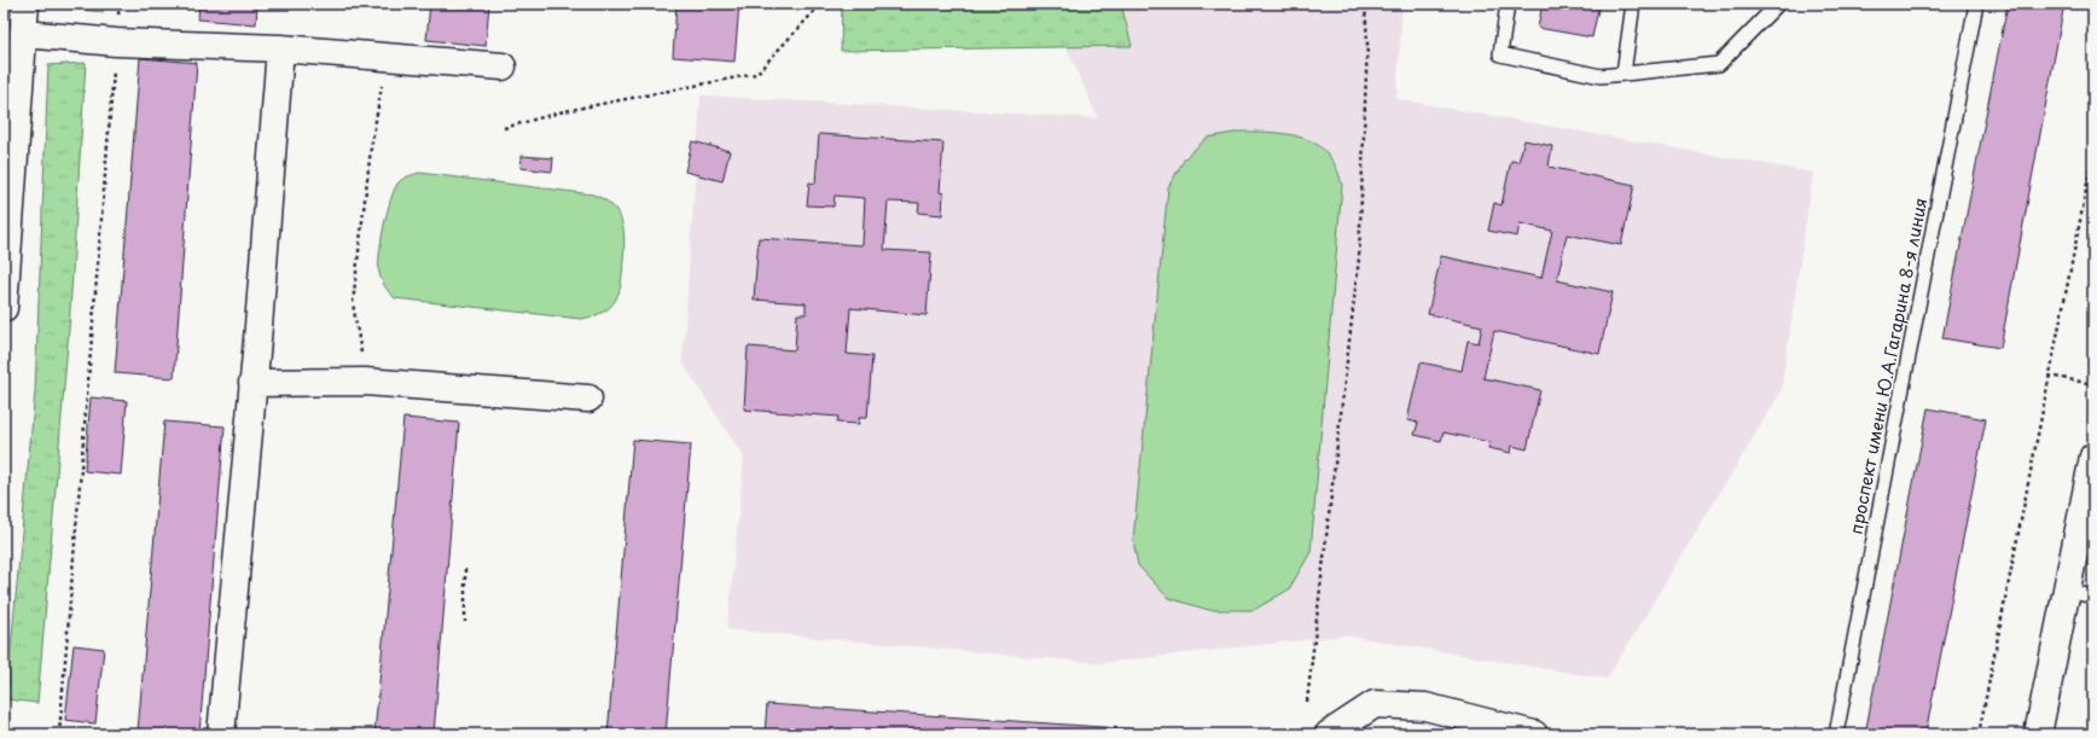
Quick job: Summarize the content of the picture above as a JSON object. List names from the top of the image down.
{
  "streets": {
    "lane": ["проспект имени Ю.А.Гагарина 8-я линия"]
  }
}
